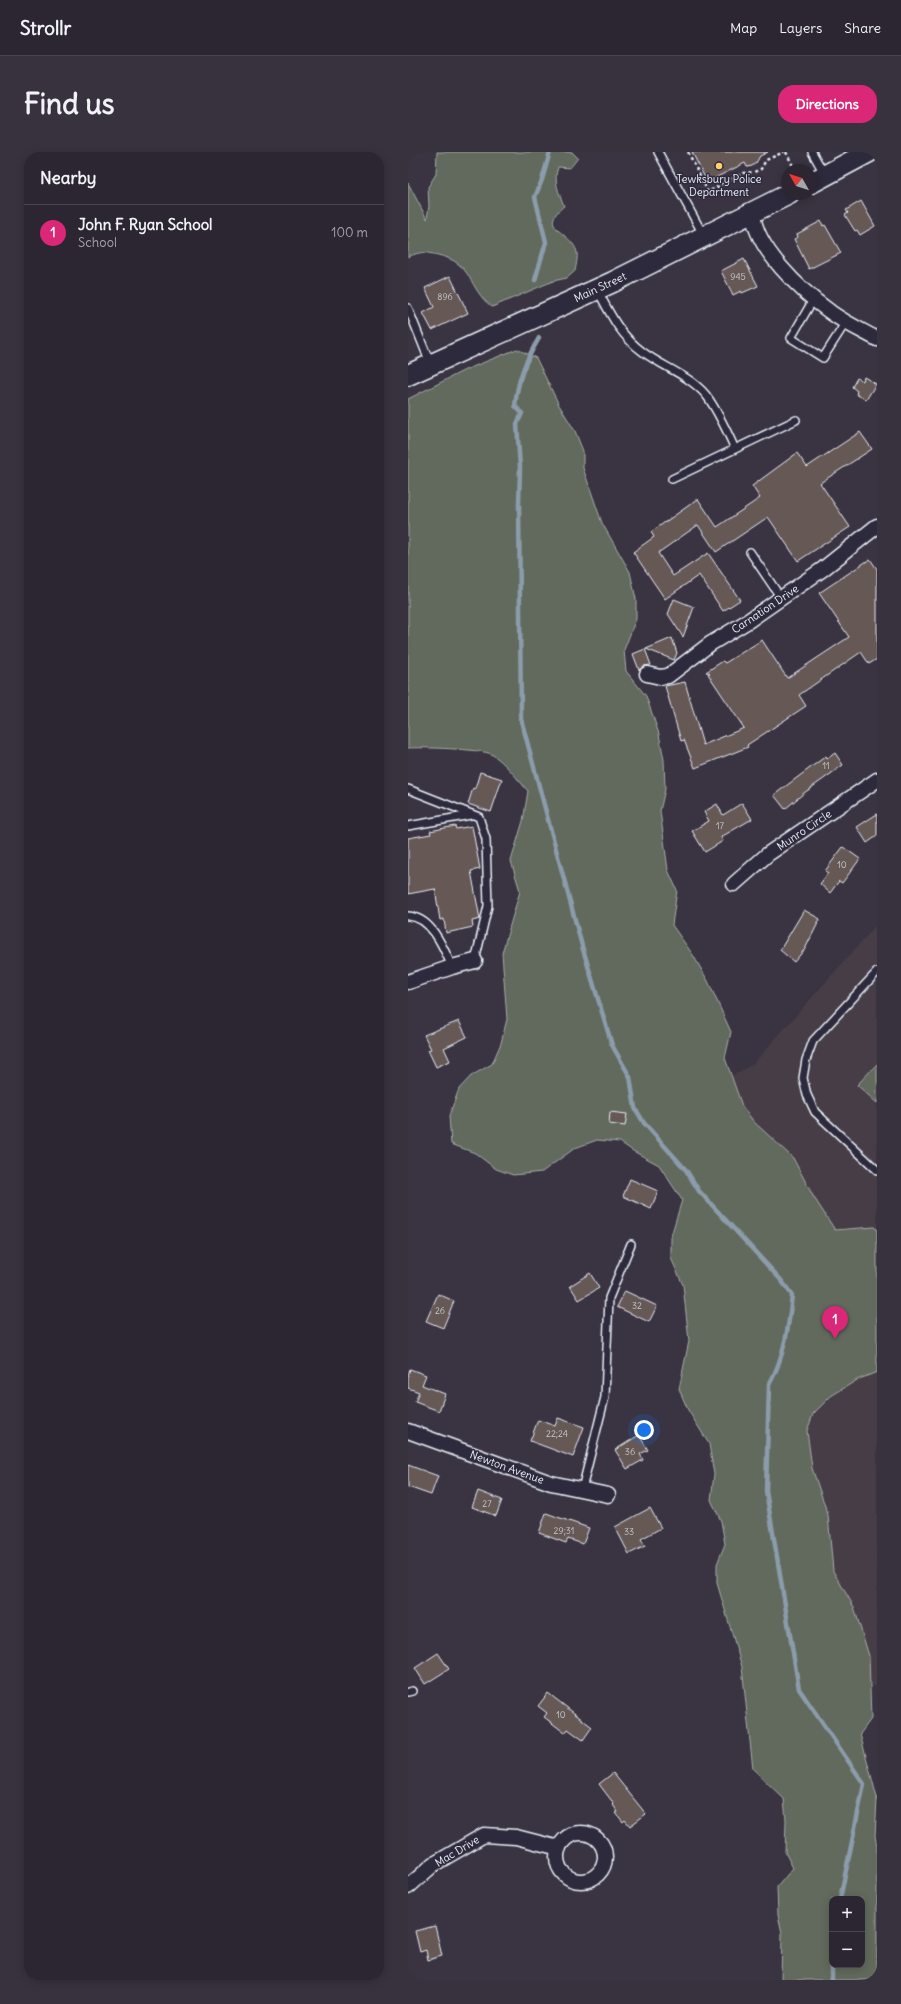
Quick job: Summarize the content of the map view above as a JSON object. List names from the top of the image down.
{
  "streets": {
    "main road": ["Main Street"],
    "street": [
      "Carnation Drive",
      "Munro Circle",
      "Newton Avenue",
      "Mac Drive"
    ]
  },
  "places": ["Tewksbury Police Department"],
  "house_numbers": [
    "945",
    "896",
    "11",
    "17",
    "10",
    "32",
    "26",
    "22;24",
    "36",
    "27",
    "29;31",
    "33",
    "10"
  ],
  "north": "top left",
  "page": {
    "header": "Strollr",
    "nav": ["Map", "Layers", "Share"],
    "buttons": "Directions",
    "title": "Find us",
    "heading": "Nearby",
    "list": [
      {
        "mark": "1",
        "name": "John F. Ryan School",
        "note": "School",
        "value": "100 m"
      }
    ],
    "pins": "1",
    "map_buttons": ["+", "−"]
  }
}
